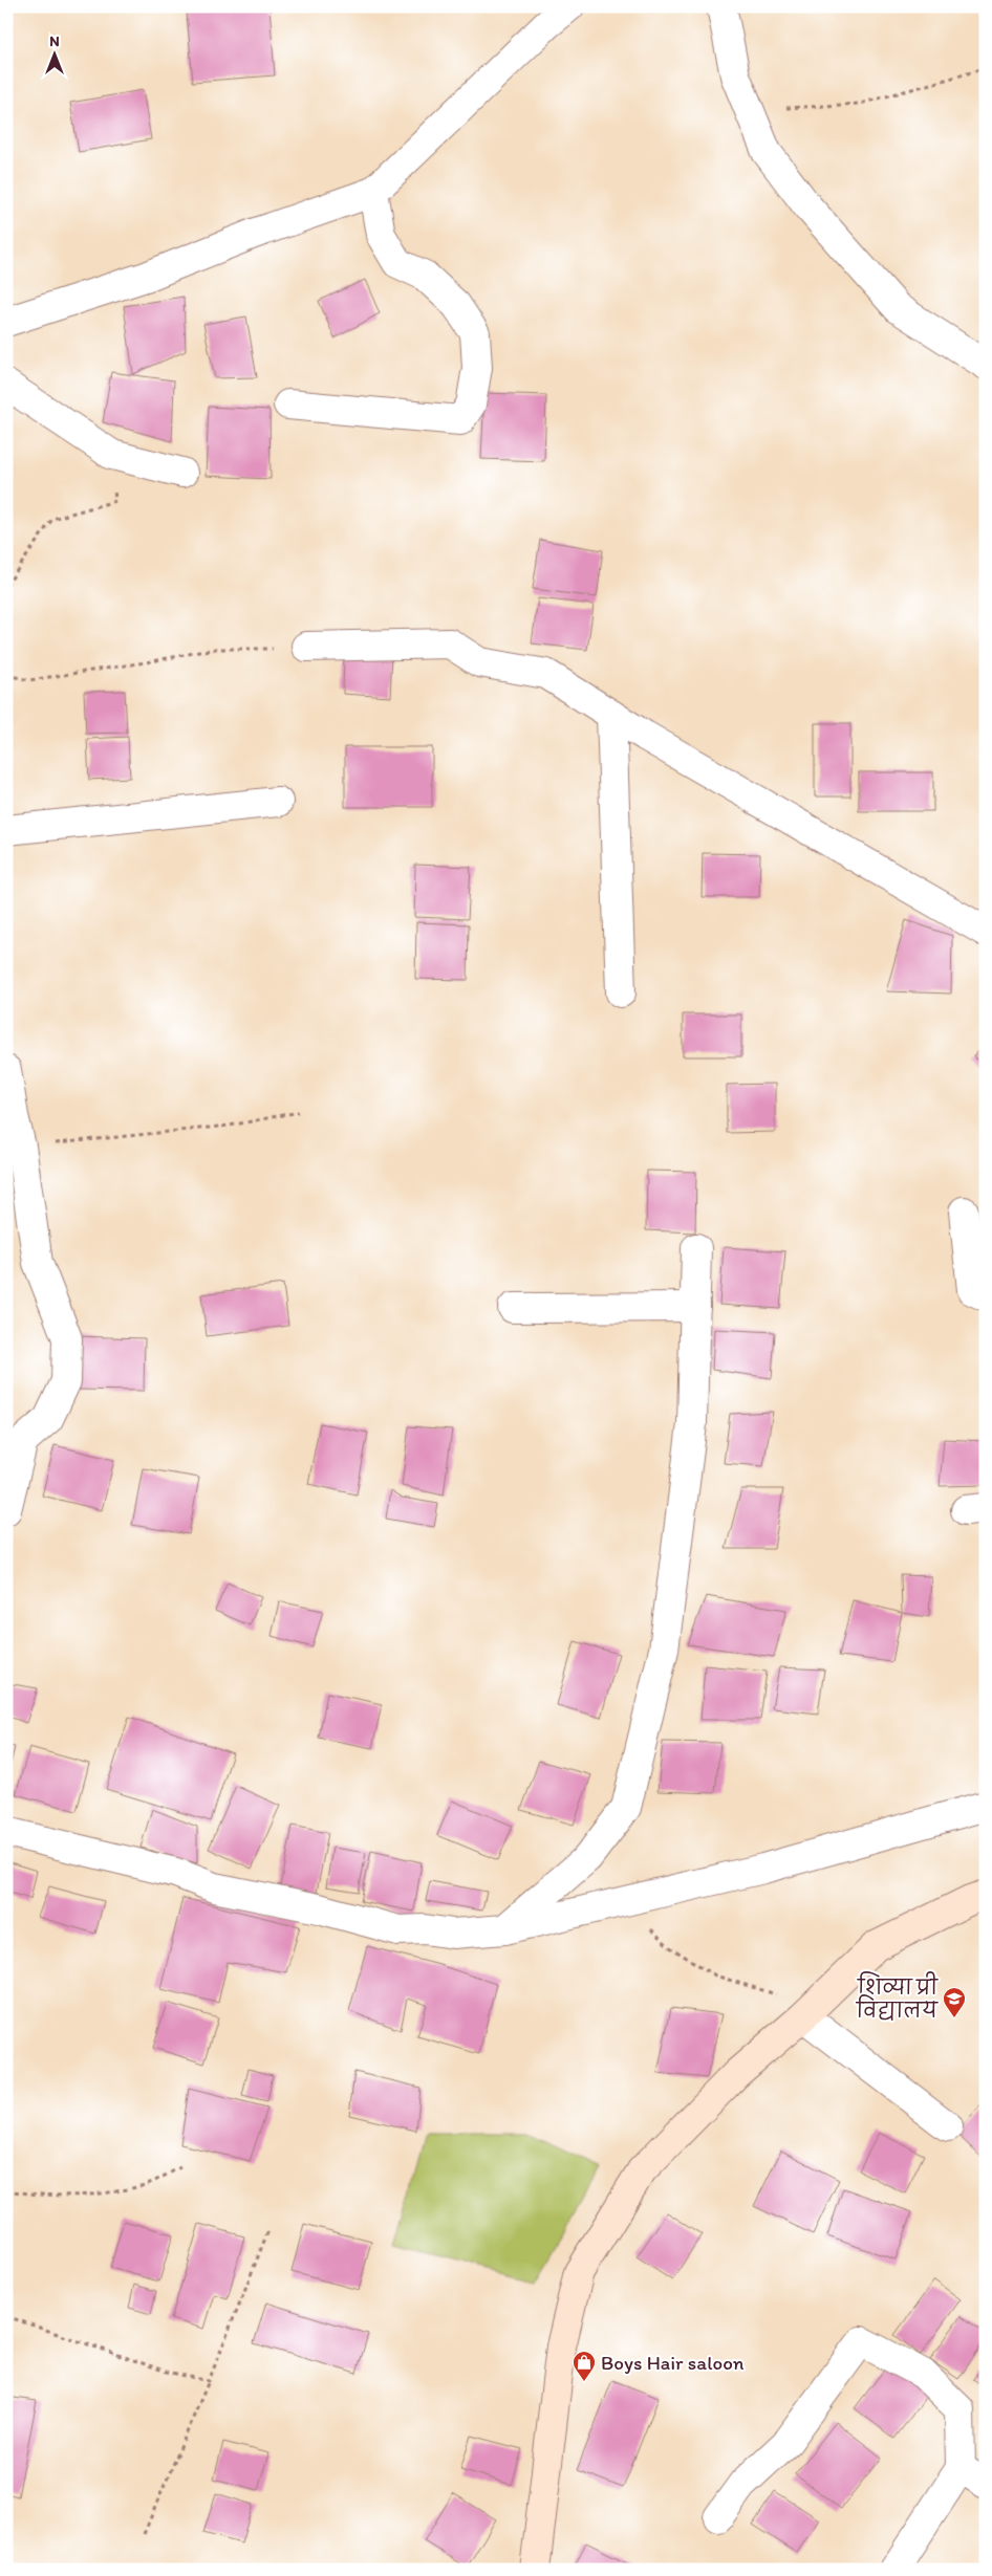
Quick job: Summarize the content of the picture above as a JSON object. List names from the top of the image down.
{
  "places": {
    "school or university": ["शिव्या प्री विद्यालय"],
    "shop": ["Boys Hair saloon"]
  },
  "north": "top"
}
